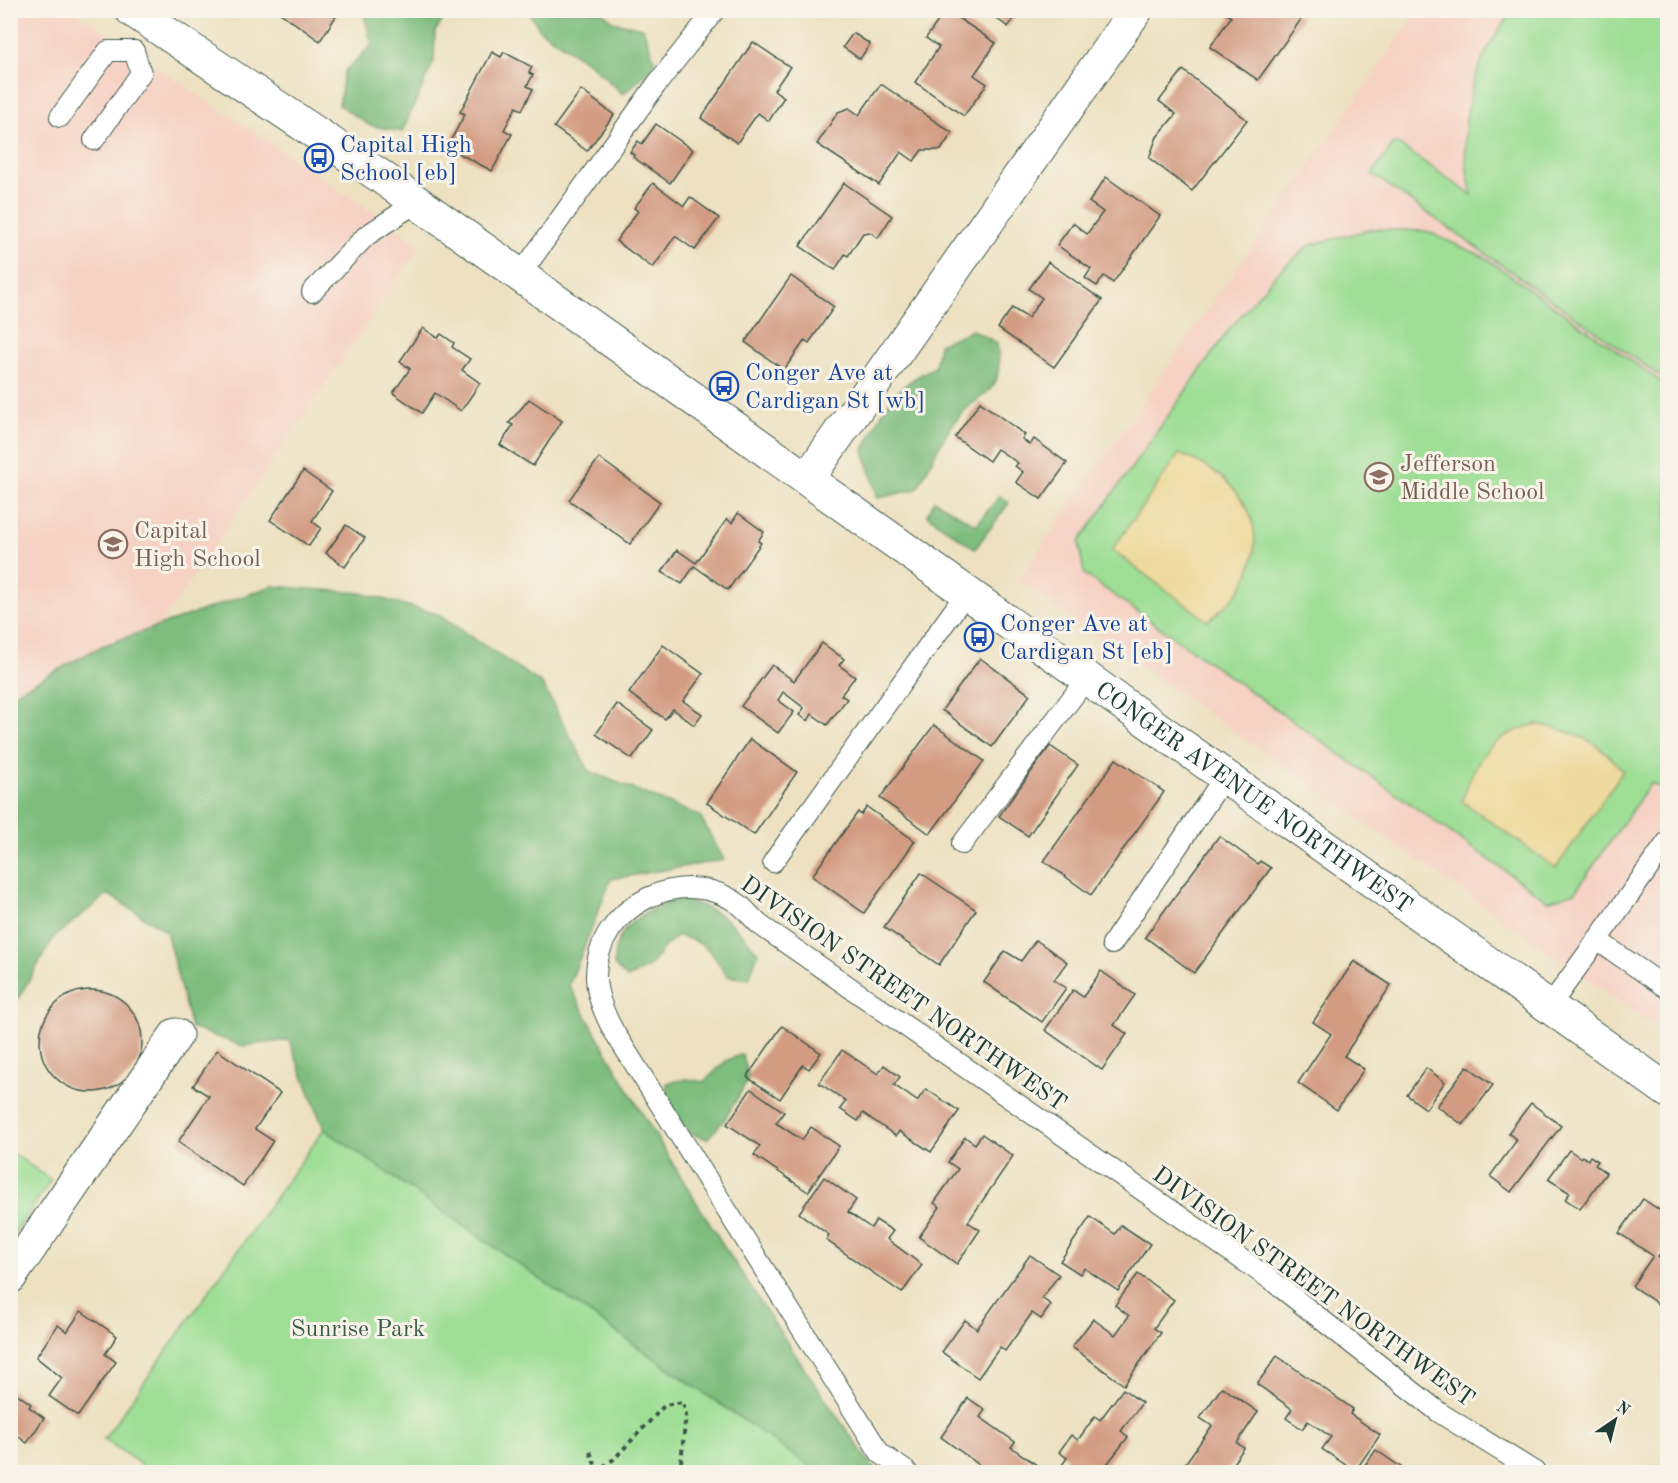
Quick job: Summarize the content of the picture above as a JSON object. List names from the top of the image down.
{
  "streets": {
    "street": ["CONGER AVENUE NORTHWEST"],
    "lane": ["DIVISION STREET NORTHWEST"]
  },
  "parks": ["Sunrise Park"],
  "places": {
    "bus stop": ["Capital High School [eb]", "Conger Ave at Cardigan St [wb]", "Conger Ave at Cardigan St [eb]"],
    "school or university": ["Jefferson Middle School", "Capital High School"]
  },
  "north": "top right"
}
